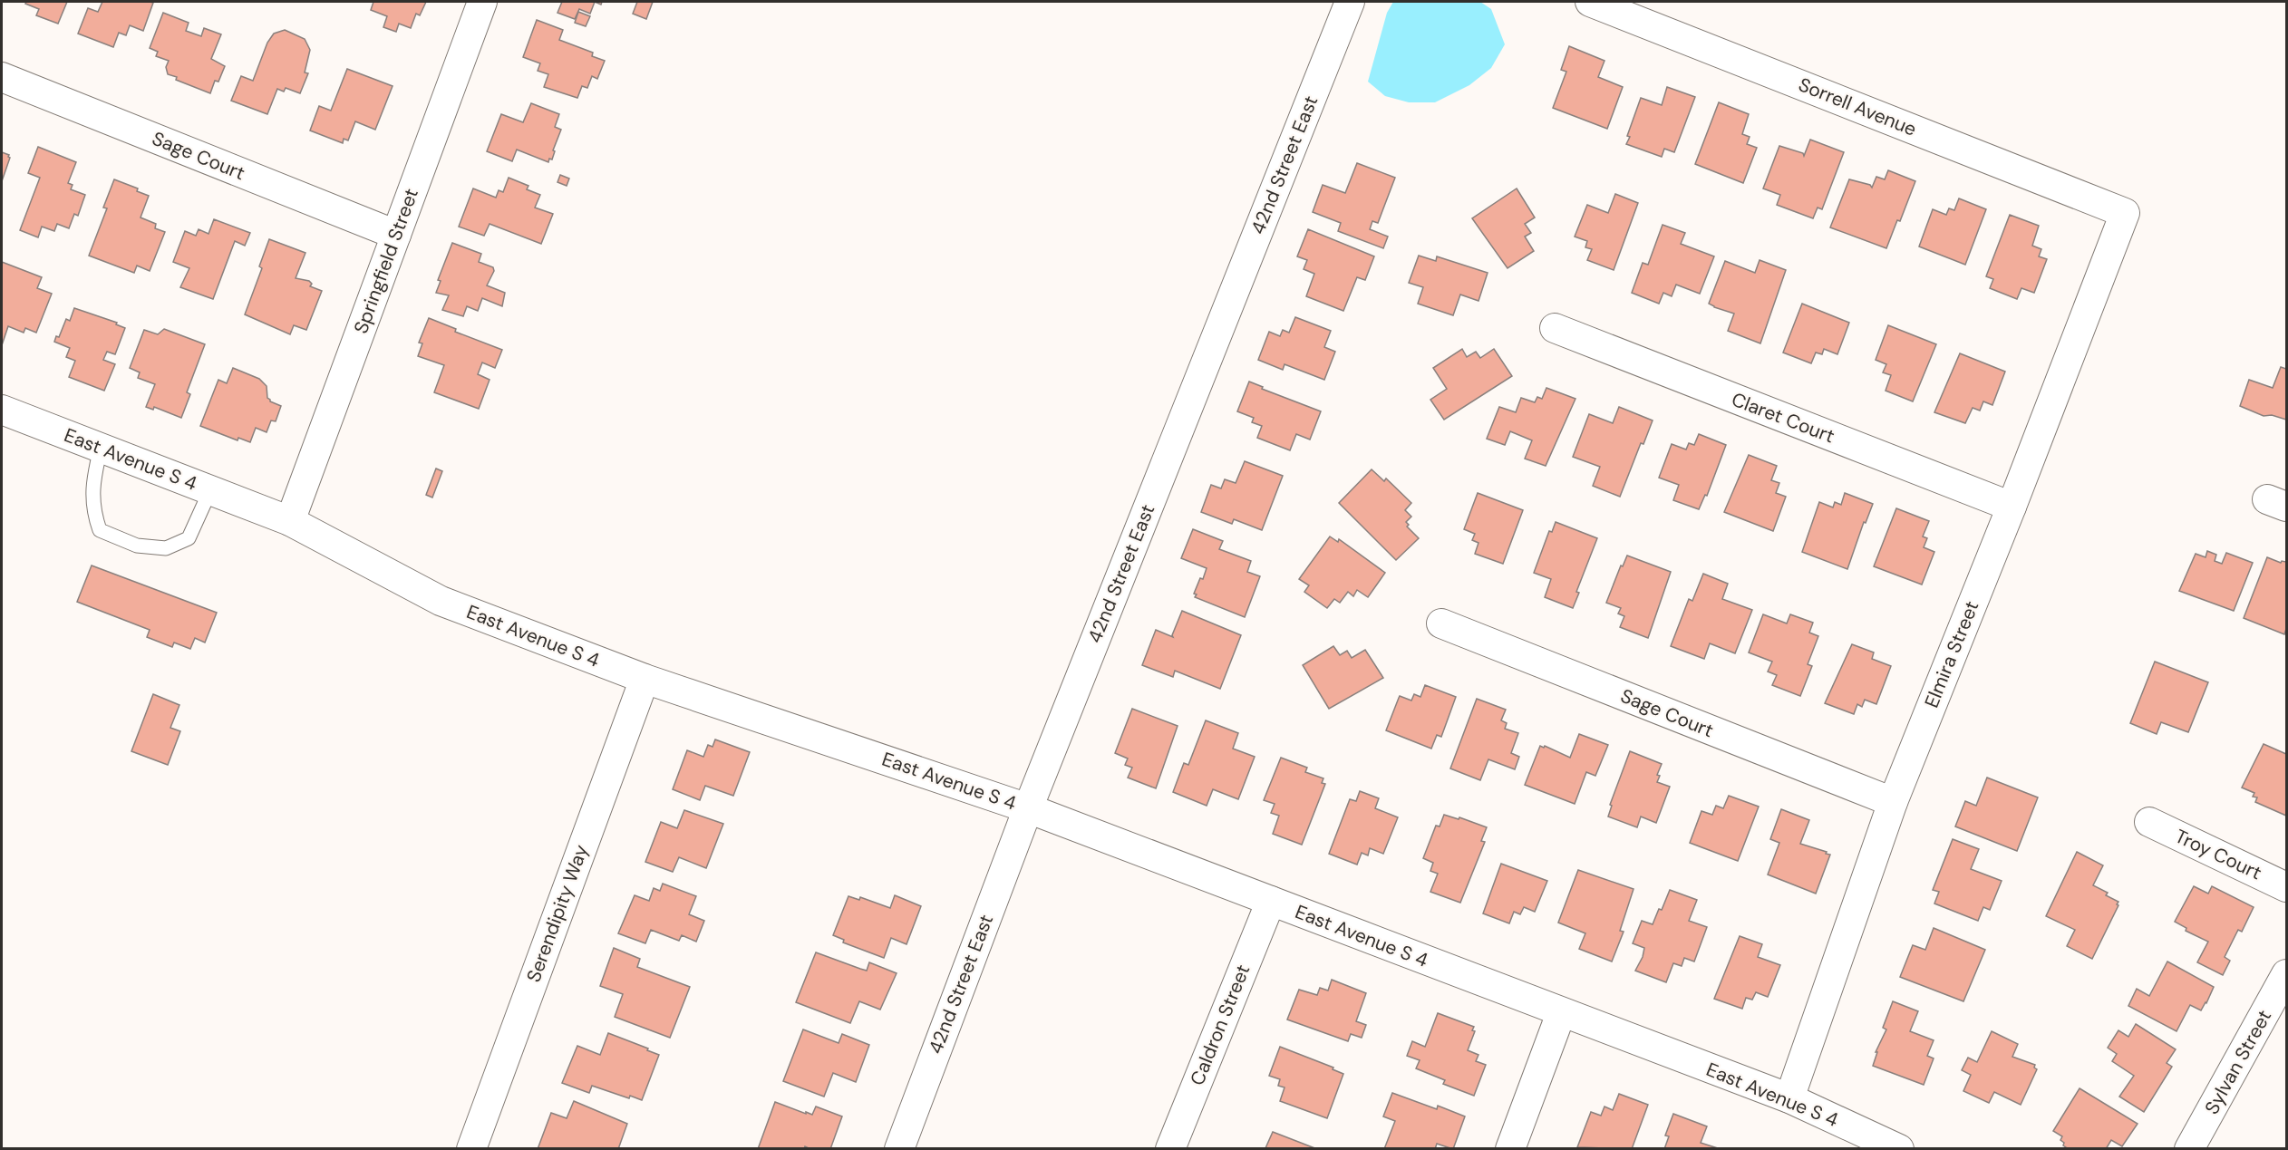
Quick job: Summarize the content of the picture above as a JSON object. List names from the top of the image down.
{
  "streets": {
    "street": [
      "Sorrell Avenue",
      "Sage Court",
      "42nd Street East",
      "Springfield Street",
      "Claret Court",
      "East Avenue S 4",
      "Elmira Street",
      "Troy Court",
      "Serendipity Way",
      "Caldron Street",
      "Sylvan Street"
    ]
  },
  "crossings": [
    ["Sorrell Avenue", "Elmira Street"],
    ["Sage Court", "Springfield Street"],
    ["Sage Court", "Elmira Street"],
    ["42nd Street East", "East Avenue S 4"],
    ["Springfield Street", "East Avenue S 4"],
    ["Claret Court", "Elmira Street"],
    ["East Avenue S 4", "Elmira Street"],
    ["East Avenue S 4", "Serendipity Way"],
    ["East Avenue S 4", "Caldron Street"]
  ]
}
